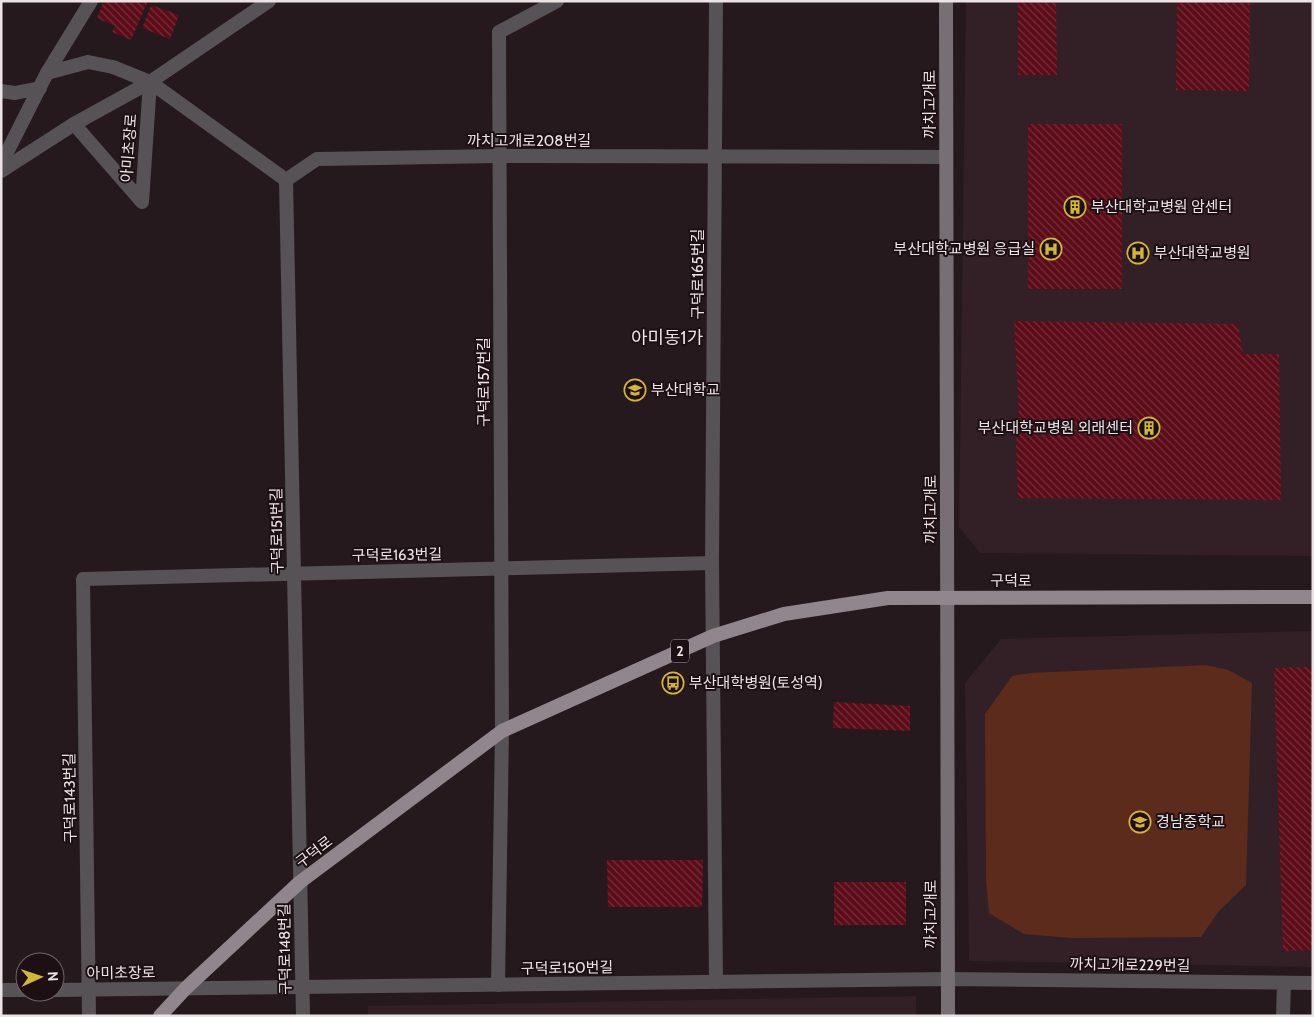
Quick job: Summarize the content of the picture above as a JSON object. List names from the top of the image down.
{
  "streets": {
    "main road": ["까치고개로", "구덕로", "2"],
    "street": [
      "까치고개로208번길",
      "아미초장로",
      "구덕로165번길",
      "구덕로157번길",
      "구덕로151번길",
      "구덕로163번길",
      "구덕로143번길",
      "구덕로148번길",
      "까치고개로229번길",
      "구덕로150번길"
    ]
  },
  "crossings": [
    ["까치고개로", "까치고개로208번길"],
    ["까치고개로", "구덕로"],
    ["까치고개로", "까치고개로229번길"],
    ["까치고개로", "구덕로150번길"],
    ["까치고개로208번길", "구덕로165번길"],
    ["까치고개로208번길", "구덕로157번길"],
    ["까치고개로208번길", "구덕로151번길"],
    ["아미초장로", "구덕로"],
    ["아미초장로", "구덕로143번길"],
    ["아미초장로", "구덕로150번길"],
    ["구덕로165번길", "구덕로163번길"],
    ["구덕로165번길", "구덕로"],
    ["구덕로157번길", "구덕로163번길"],
    ["구덕로157번길", "구덕로"],
    ["구덕로151번길", "구덕로163번길"],
    ["구덕로151번길", "구덕로"],
    ["구덕로151번길", "구덕로148번길"],
    ["구덕로163번길", "구덕로143번길"],
    ["구덕로", "구덕로148번길"],
    ["구덕로", "구덕로150번길"],
    ["구덕로148번길", "구덕로150번길"],
    ["까치고개로229번길", "구덕로150번길"]
  ],
  "districts": ["아미동1가"],
  "places": {
    "building": ["부산대학교병원 암센터", "부산대학교병원 외래센터"],
    "hospital": ["부산대학교병원 응급실", "부산대학교병원"],
    "school or university": ["부산대학교", "경남중학교"],
    "bus stop": ["부산대학병원(토성역)"]
  },
  "north": "right"
}
